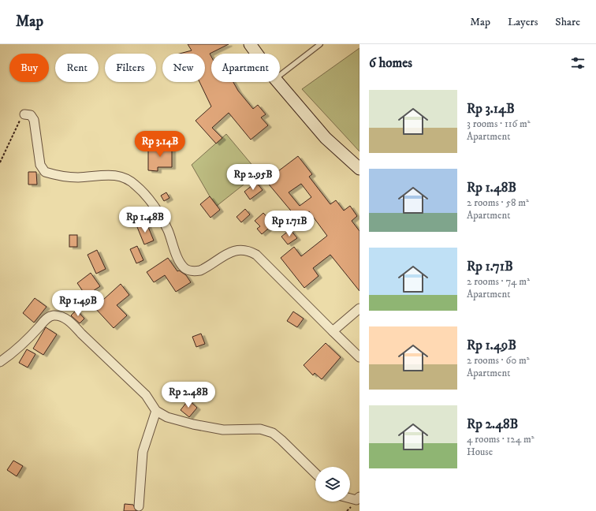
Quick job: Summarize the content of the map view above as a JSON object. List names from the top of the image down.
{
  "page": {
    "header": "Map",
    "nav": ["Map", "Layers", "Share"],
    "heading": "6 homes",
    "chip": [
      "Buy",
      "Rent",
      "Filters",
      "New",
      "Apartment"
    ],
    "list": [
      {
        "name": "Rp 3.14B",
        "note": "3 rooms · 116 m² · Apartment"
      },
      {
        "name": "Rp 1.48B",
        "note": "2 rooms · 58 m² · Apartment"
      },
      {
        "name": "Rp 1.71B",
        "note": "2 rooms · 74 m² · Apartment"
      },
      {
        "name": "Rp 1.49B",
        "note": "2 rooms · 60 m² · Apartment"
      },
      {
        "name": "Rp 2.48B",
        "note": "4 rooms · 124 m² · House"
      }
    ],
    "price": [
      "Rp 3.14B",
      "Rp 2.95B",
      "Rp 1.48B",
      "Rp 1.71B",
      "Rp 1.49B",
      "Rp 2.48B"
    ]
  }
}
